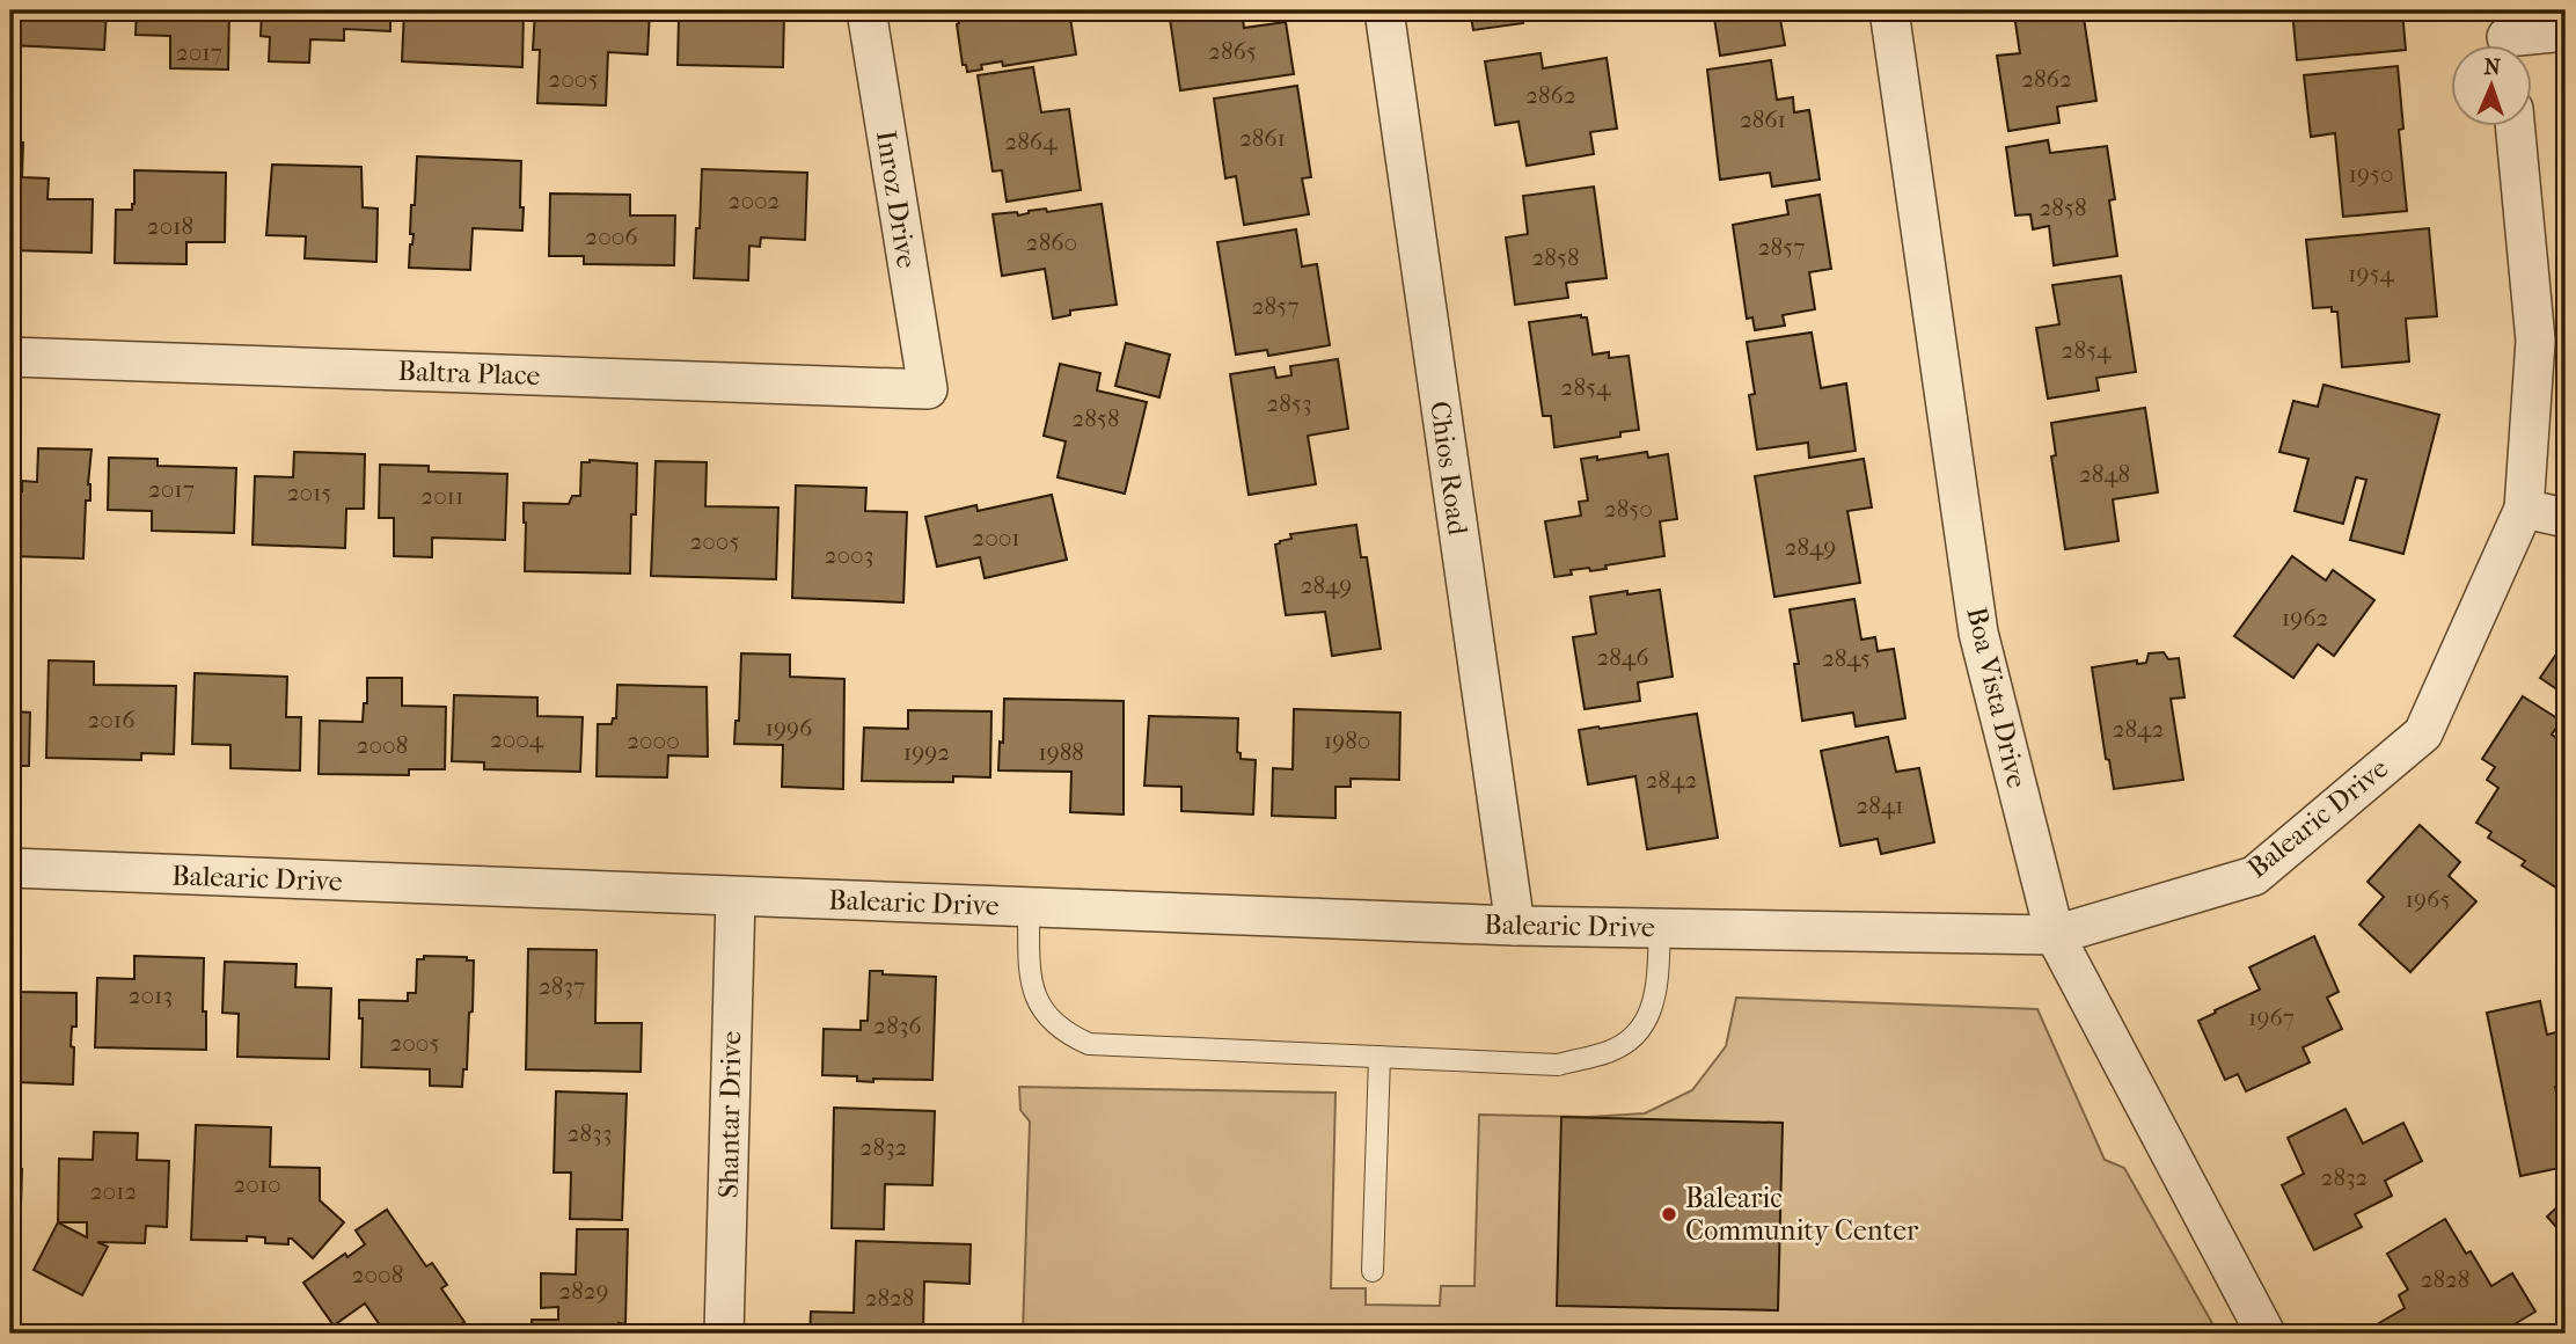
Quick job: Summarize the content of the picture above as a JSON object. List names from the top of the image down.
{
  "streets": {
    "street": [
      "Inroz Drive",
      "Baltra Place",
      "Chios Road",
      "Boa Vista Drive",
      "Balearic Drive",
      "Shantar Drive"
    ]
  },
  "crossings": [
    ["Inroz Drive", "Baltra Place"],
    ["Chios Road", "Balearic Drive"],
    ["Boa Vista Drive", "Balearic Drive"],
    ["Balearic Drive", "Shantar Drive"]
  ],
  "places": ["Balearic Community Center"],
  "house_numbers": [
    "2865",
    "2017",
    "2005",
    "2862",
    "2862",
    "2861",
    "2861",
    "2864",
    "1950",
    "2002",
    "2858",
    "2018",
    "2006",
    "2860",
    "2857",
    "2858",
    "1954",
    "2857",
    "2854",
    "2854",
    "2853",
    "2858",
    "2848",
    "2017",
    "2015",
    "2011",
    "2850",
    "2001",
    "2005",
    "2849",
    "2003",
    "2849",
    "1962",
    "2846",
    "2845",
    "2016",
    "1996",
    "2842",
    "2004",
    "2000",
    "1980",
    "2008",
    "1992",
    "1988",
    "2842",
    "2841",
    "1965",
    "2837",
    "2013",
    "1967",
    "2836",
    "2005",
    "2833",
    "2832",
    "2832",
    "2010",
    "2012",
    "2008",
    "2828",
    "2829",
    "2828"
  ],
  "north": "top"
}
